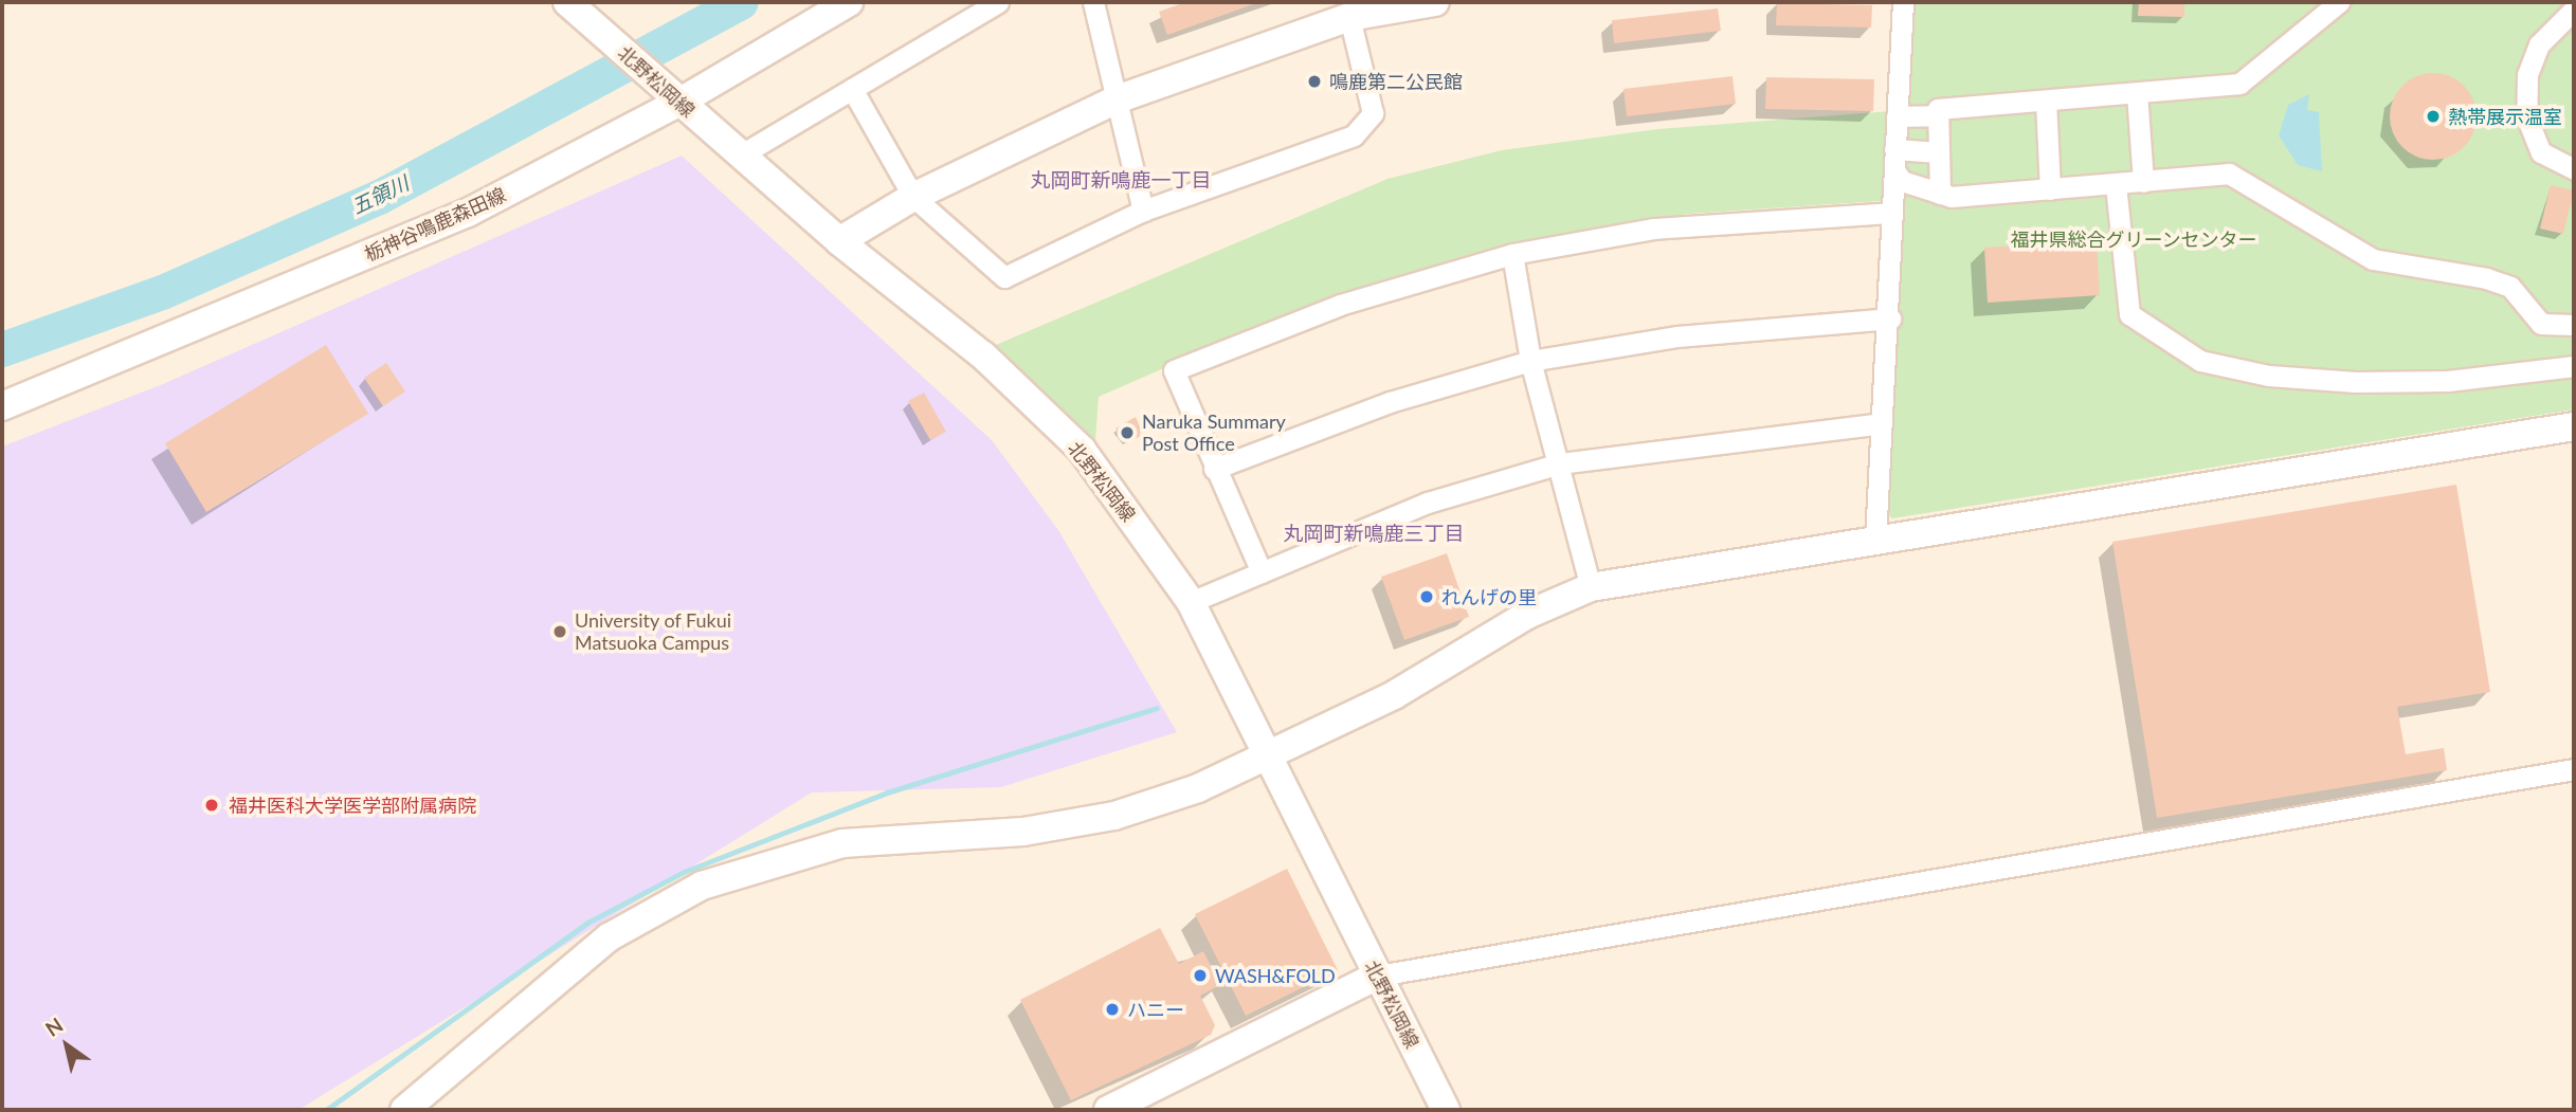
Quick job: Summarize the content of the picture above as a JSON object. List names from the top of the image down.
{
  "streets": {
    "street": ["北野松岡線", "栃神谷鳴鹿森田線"]
  },
  "crossings": [
    ["北野松岡線", "栃神谷鳴鹿森田線"]
  ],
  "districts": ["丸岡町新鳴鹿一丁目", "丸岡町新鳴鹿三丁目"],
  "water": ["五領川"],
  "parks": ["福井県総合グリーンセンター"],
  "places": [
    "鳴鹿第二公民館",
    "熱帯展示温室",
    "Naruka Summary Post Office",
    "れんげの里",
    "University of Fukui Matsuoka Campus",
    "福井医科大学医学部附属病院",
    "WASH&FOLD",
    "ハニー"
  ],
  "north": "top left"
}
